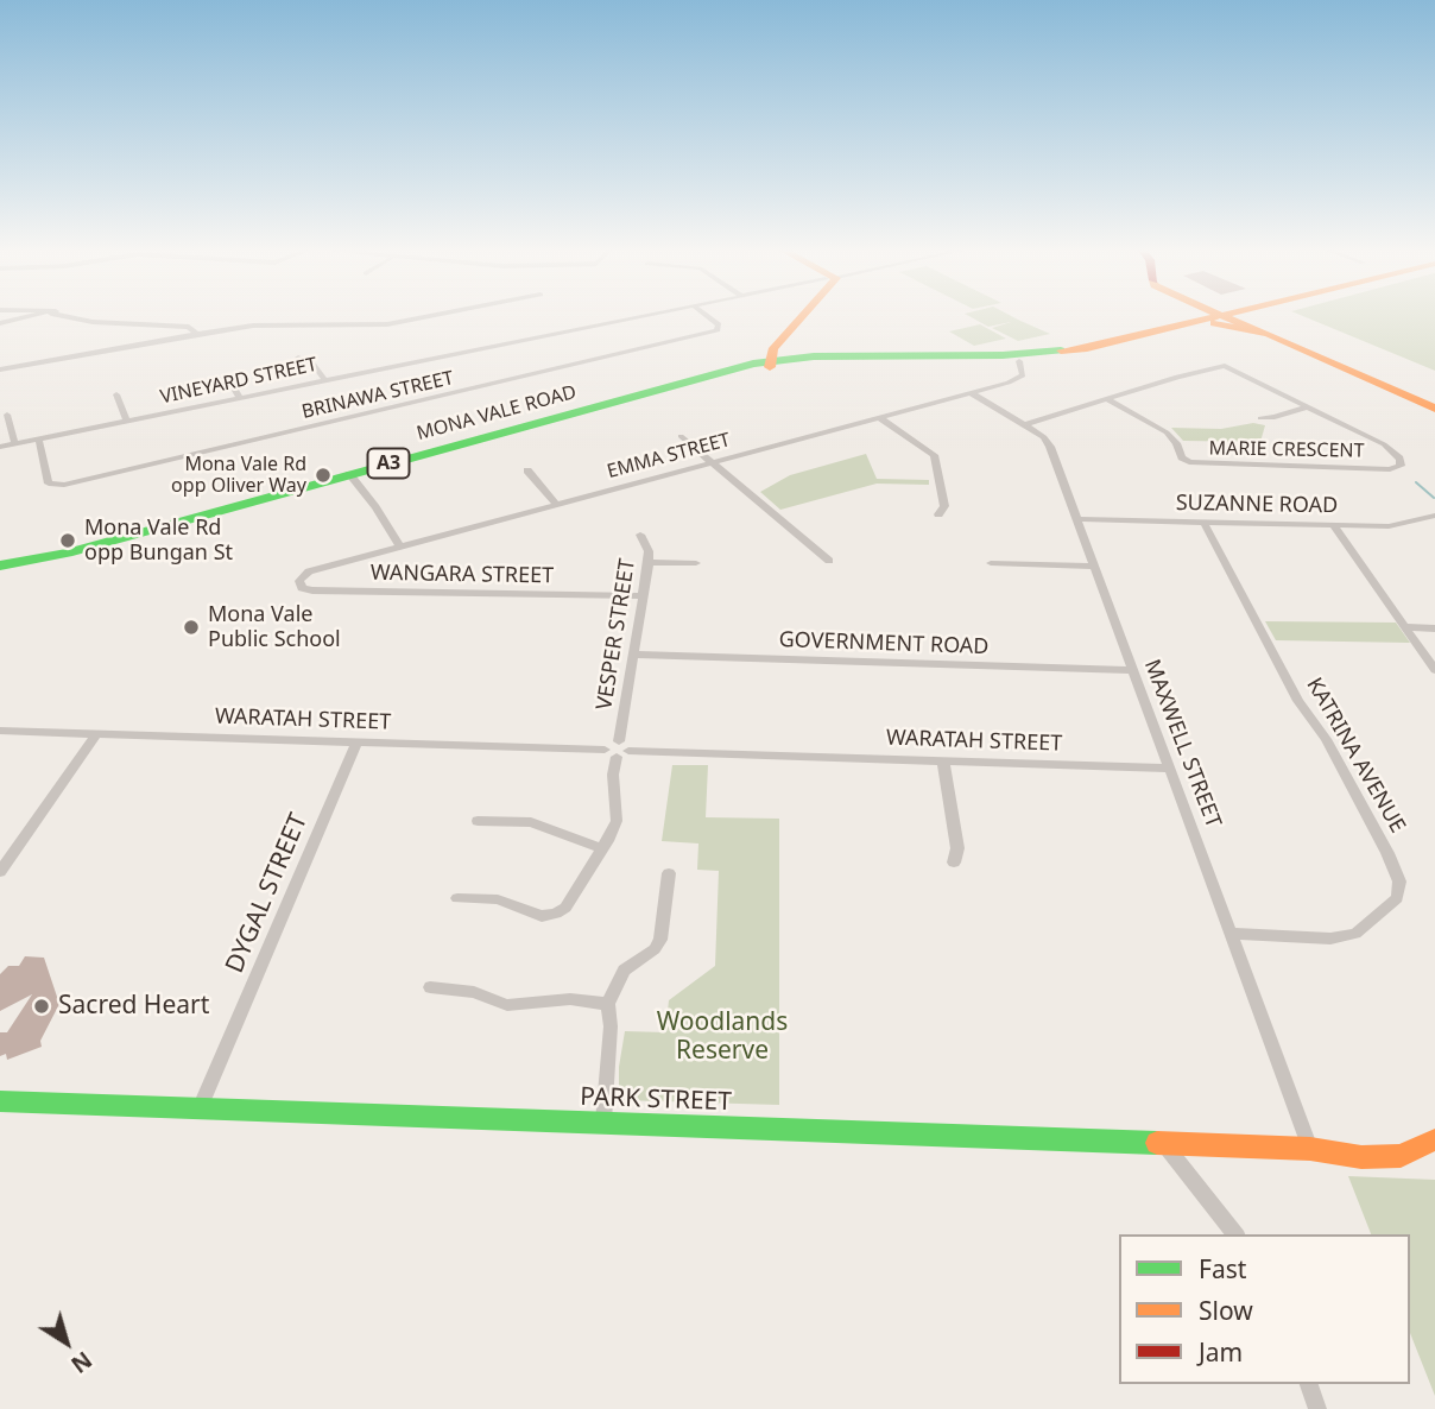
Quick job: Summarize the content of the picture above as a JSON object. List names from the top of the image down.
{
  "streets": {
    "main road": ["MONA VALE ROAD", "A3", "PARK STREET"],
    "street": [
      "VINEYARD STREET",
      "BRINAWA STREET",
      "MARIE CRESCENT",
      "EMMA STREET",
      "SUZANNE ROAD",
      "WANGARA STREET",
      "VESPER STREET",
      "GOVERNMENT ROAD",
      "WARATAH STREET",
      "MAXWELL STREET",
      "KATRINA AVENUE",
      "DYGAL STREET"
    ]
  },
  "crossings": [
    ["VINEYARD STREET", "BRINAWA STREET"],
    ["MONA VALE ROAD", "EMMA STREET"],
    ["EMMA STREET", "WANGARA STREET"],
    ["EMMA STREET", "MAXWELL STREET"],
    ["SUZANNE ROAD", "MAXWELL STREET"],
    ["SUZANNE ROAD", "KATRINA AVENUE"],
    ["WANGARA STREET", "VESPER STREET"],
    ["VESPER STREET", "GOVERNMENT ROAD"],
    ["VESPER STREET", "WARATAH STREET"],
    ["GOVERNMENT ROAD", "MAXWELL STREET"],
    ["WARATAH STREET", "MAXWELL STREET"],
    ["WARATAH STREET", "DYGAL STREET"],
    ["MAXWELL STREET", "KATRINA AVENUE"],
    ["MAXWELL STREET", "PARK STREET"],
    ["DYGAL STREET", "PARK STREET"]
  ],
  "parks": ["Woodlands Reserve"],
  "places": [
    "Mona Vale Rd opp Oliver Way",
    "Mona Vale Rd opp Bungan St",
    "Mona Vale Public School",
    "Sacred Heart"
  ],
  "legend": ["Fast", "Slow", "Jam"],
  "north": "bottom right"
}
